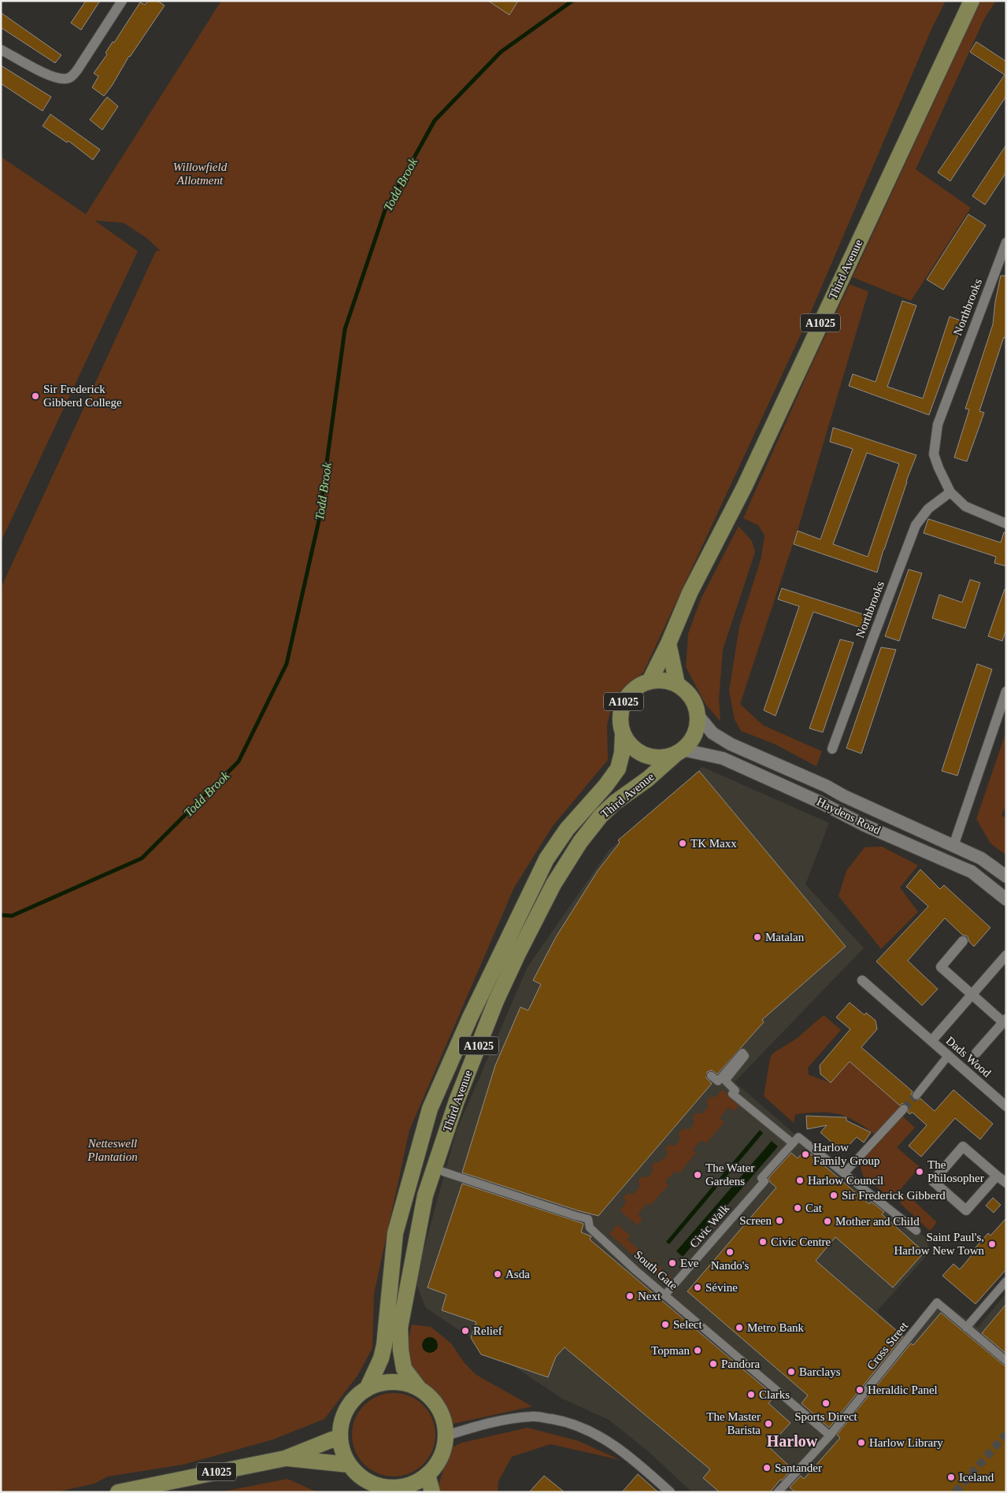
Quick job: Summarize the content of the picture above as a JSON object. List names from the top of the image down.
{
  "streets": {
    "main road": ["Third Avenue", "A1025"],
    "street": [
      "Northbrooks",
      "Haydens Road",
      "Dads Wood",
      "Civic Walk",
      "South Gate",
      "Cross Street"
    ]
  },
  "crossings": [
    ["Third Avenue", "A1025"],
    ["Third Avenue", "Haydens Road"],
    ["A1025", "Haydens Road"],
    ["Civic Walk", "South Gate"],
    ["South Gate", "Cross Street"]
  ],
  "districts": ["Harlow"],
  "water": ["Todd Brook"],
  "parks": ["Willowfield Allotment", "Netteswell Plantation"],
  "places": [
    "Sir Frederick Gibberd College",
    "TK Maxx",
    "Matalan",
    "Harlow Family Group",
    "The Philosopher",
    "The Water Gardens",
    "Harlow Council",
    "Sir Frederick Gibberd",
    "Cat",
    "Screen",
    "Mother and Child",
    "Civic Centre",
    "Saint Paul's, Harlow New Town",
    "Nando's",
    "Eve",
    "Asda",
    "Sévine",
    "Next",
    "Select",
    "Metro Bank",
    "Relief",
    "Topman",
    "Pandora",
    "Barclays",
    "Heraldic Panel",
    "Clarks",
    "Sports Direct",
    "The Master Barista",
    "Harlow Library",
    "Santander",
    "Iceland"
  ]
}
